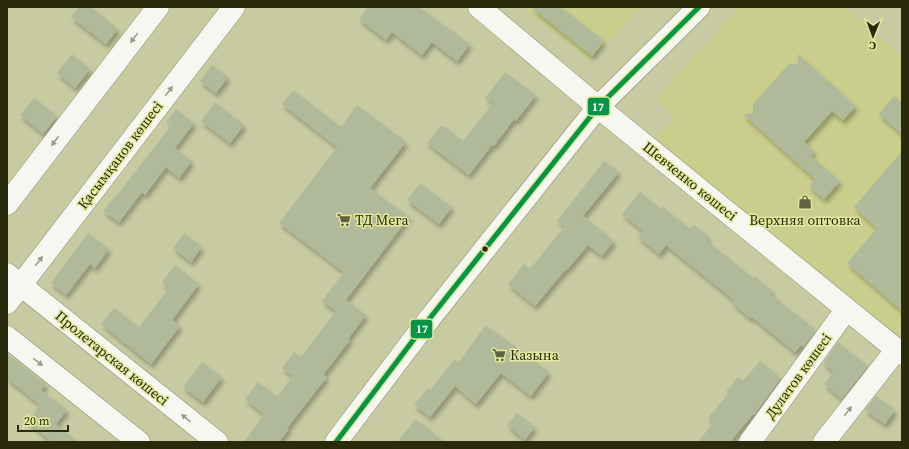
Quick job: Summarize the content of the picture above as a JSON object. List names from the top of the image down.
{
  "streets": {
    "street": [
      "Қасымқанов көшесі",
      "Шевченко көшесі",
      "Пролетарская көшесі",
      "Дулатов көшесі"
    ]
  },
  "crossings": [
    ["Қасымқанов көшесі", "Пролетарская көшесі"],
    ["Шевченко көшесі", "Дулатов көшесі"]
  ],
  "places": {
    "shop": ["Верхняя оптовка"],
    "supermarket": ["ТД Мега", "Казына"]
  },
  "lines": ["transit line 17"],
  "scale_bar": "20 m",
  "north": "bottom"
}
